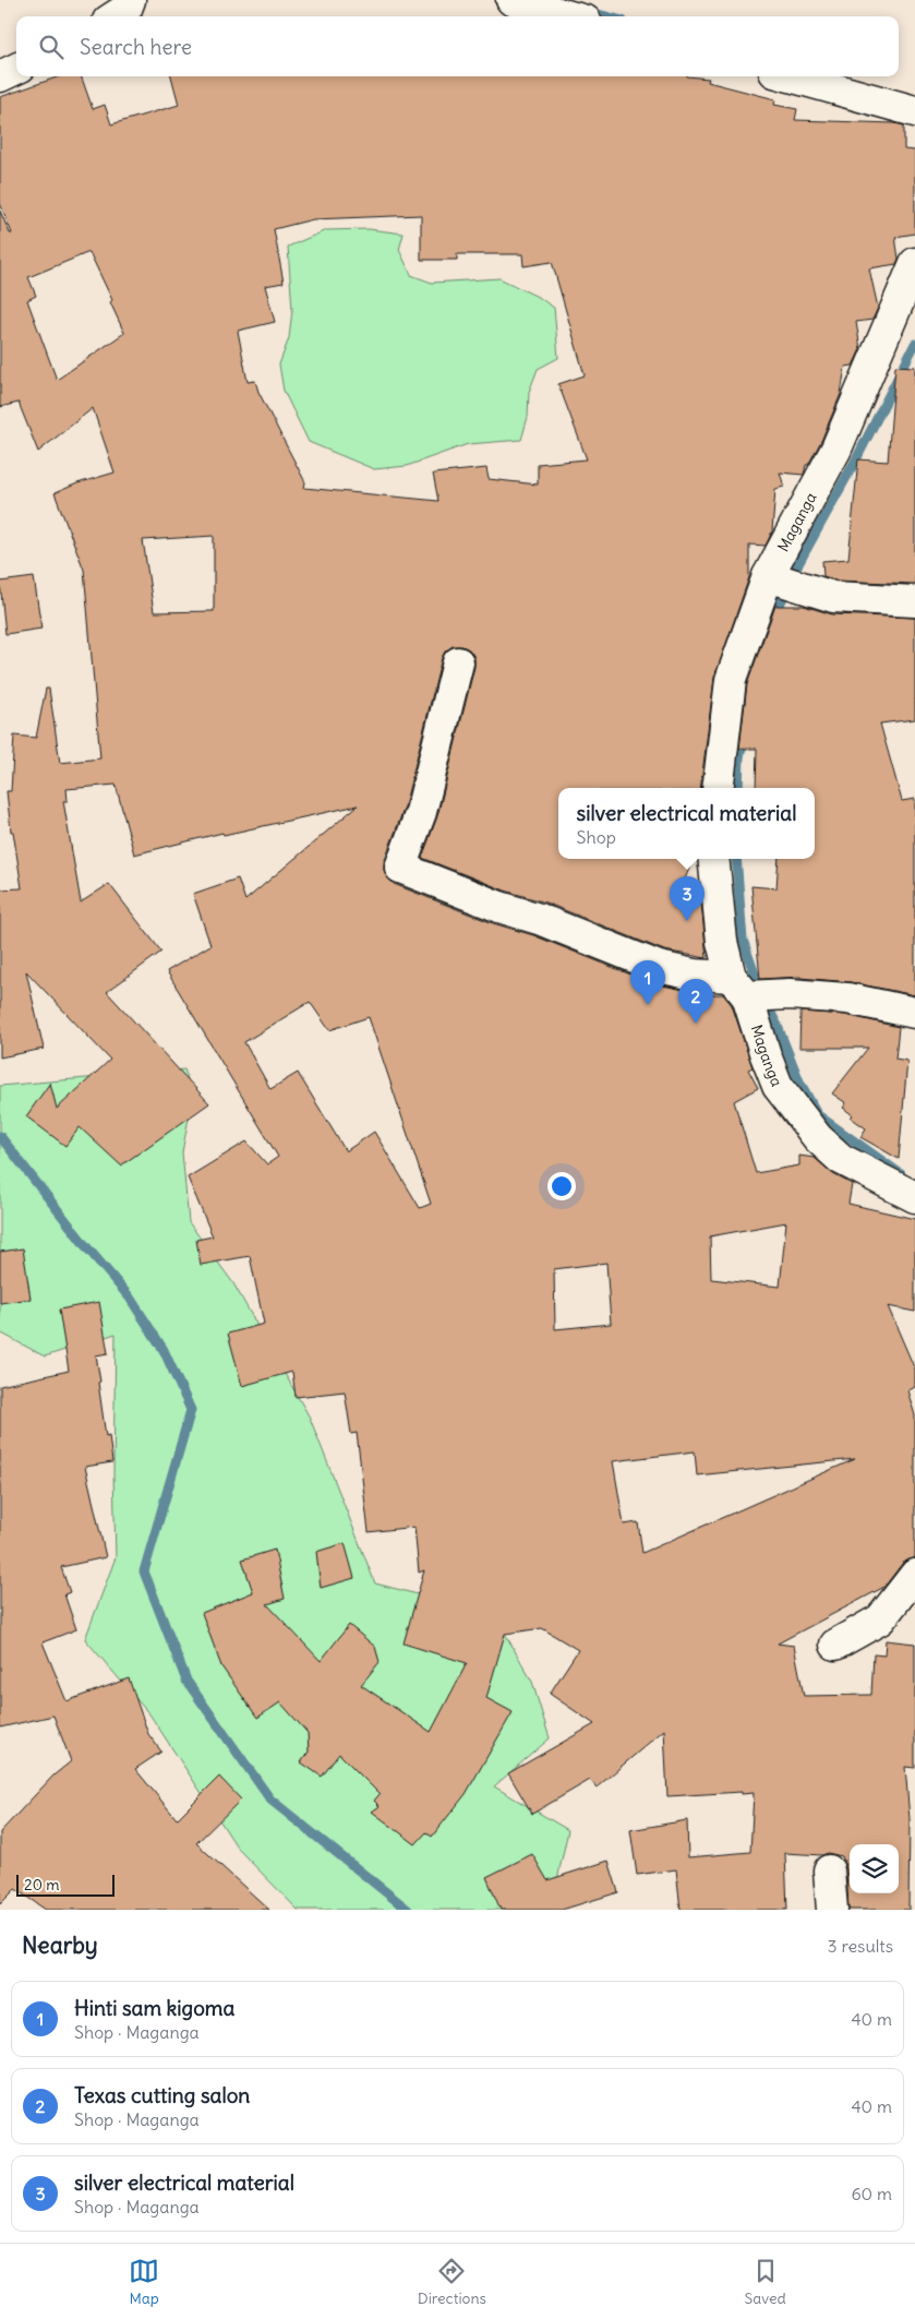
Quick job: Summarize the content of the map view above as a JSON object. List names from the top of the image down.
{
  "streets": {
    "street": ["Maganga"]
  },
  "scale_bar": "20 m",
  "page": {
    "search": "Search here",
    "popup": ["silver electrical material", "Shop"],
    "pins": ["3", "1", "2"],
    "scale": "20 m",
    "heading": ["Nearby", "3 results"],
    "list": [
      {
        "mark": "1",
        "name": "Hinti sam kigoma",
        "note": "Shop · Maganga",
        "value": "40 m"
      },
      {
        "mark": "2",
        "name": "Texas cutting salon",
        "note": "Shop · Maganga",
        "value": "40 m"
      },
      {
        "mark": "3",
        "name": "silver electrical material",
        "note": "Shop · Maganga",
        "value": "60 m"
      }
    ],
    "nav": ["Map", "Directions", "Saved"]
  }
}
